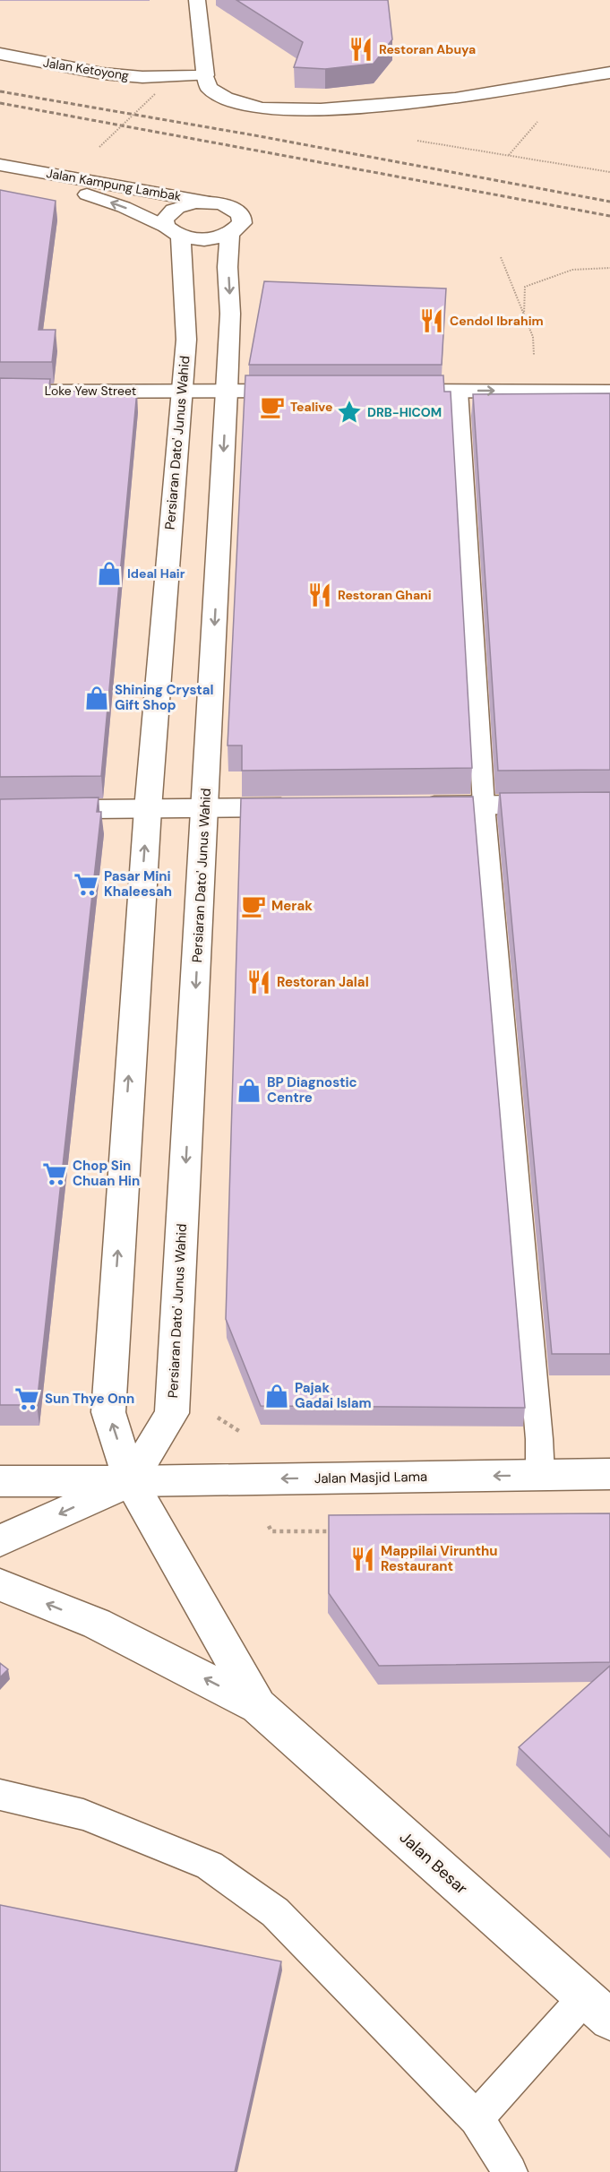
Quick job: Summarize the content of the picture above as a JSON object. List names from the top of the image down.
{
  "streets": {
    "street": [
      "Jalan Ketoyong",
      "Jalan Kampung Lambak",
      "Loke Yew Street",
      "Persiaran Dato' Junus Wahid",
      "Jalan Masjid Lama",
      "Jalan Besar"
    ]
  },
  "crossings": [
    ["Jalan Kampung Lambak", "Persiaran Dato' Junus Wahid"],
    ["Loke Yew Street", "Persiaran Dato' Junus Wahid"],
    ["Persiaran Dato' Junus Wahid", "Jalan Masjid Lama"]
  ],
  "one_way": ["Jalan Masjid Lama"],
  "places": {
    "restaurant": [
      "Restoran Abuya",
      "Cendol Ibrahim",
      "Restoran Ghani",
      "Restoran Jalal",
      "Mappilai Virunthu Restaurant"
    ],
    "cafe": ["Tealive", "Merak"],
    "place": ["DRB-HICOM"],
    "shop": [
      "Ideal Hair",
      "Shining Crystal Gift Shop",
      "BP Diagnostic Centre",
      "Pajak Gadai Islam"
    ],
    "supermarket": ["Pasar Mini Khaleesah", "Chop Sin Chuan Hin", "Sun Thye Onn"]
  }
}
